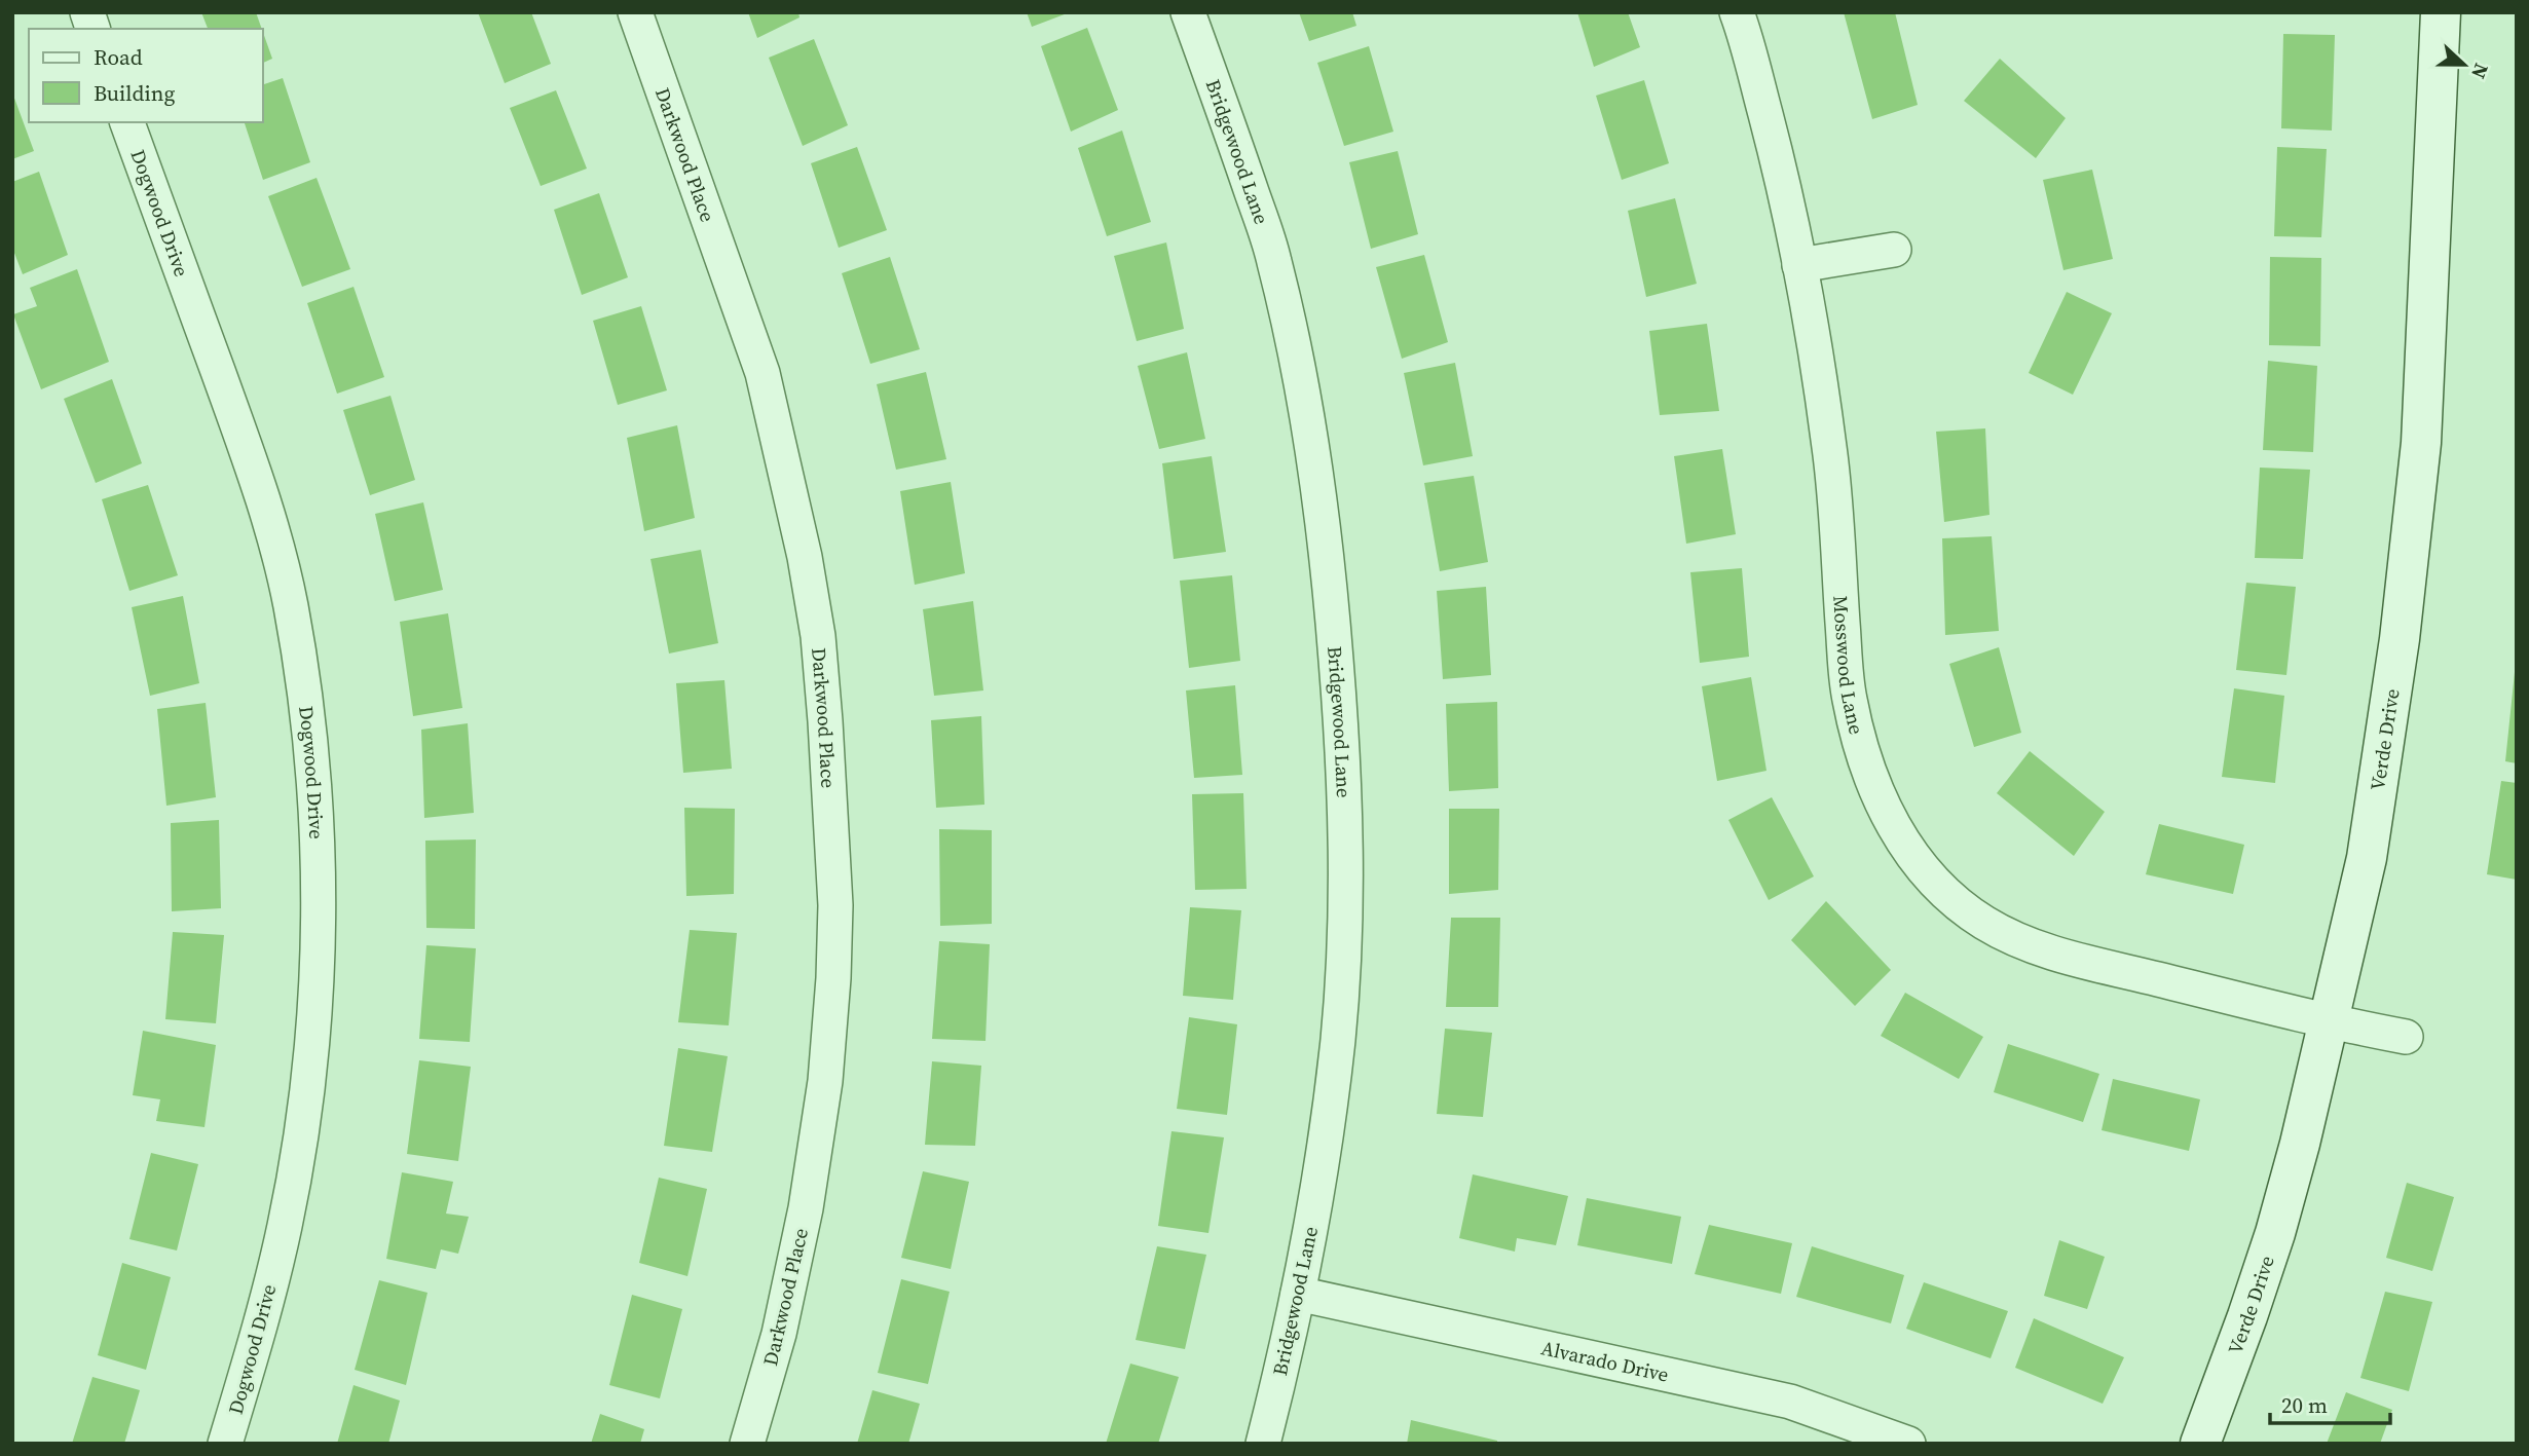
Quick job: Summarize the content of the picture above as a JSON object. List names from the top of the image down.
{
  "streets": {
    "street": [
      "Bridgewood Lane",
      "Darkwood Place",
      "Dogwood Drive",
      "Mosswood Lane",
      "Verde Drive",
      "Alvarado Drive"
    ]
  },
  "crossings": [
    ["Bridgewood Lane", "Alvarado Drive"],
    ["Mosswood Lane", "Verde Drive"]
  ],
  "legend": ["Road", "Building"],
  "scale_bar": "20 m",
  "north": "right"
}
